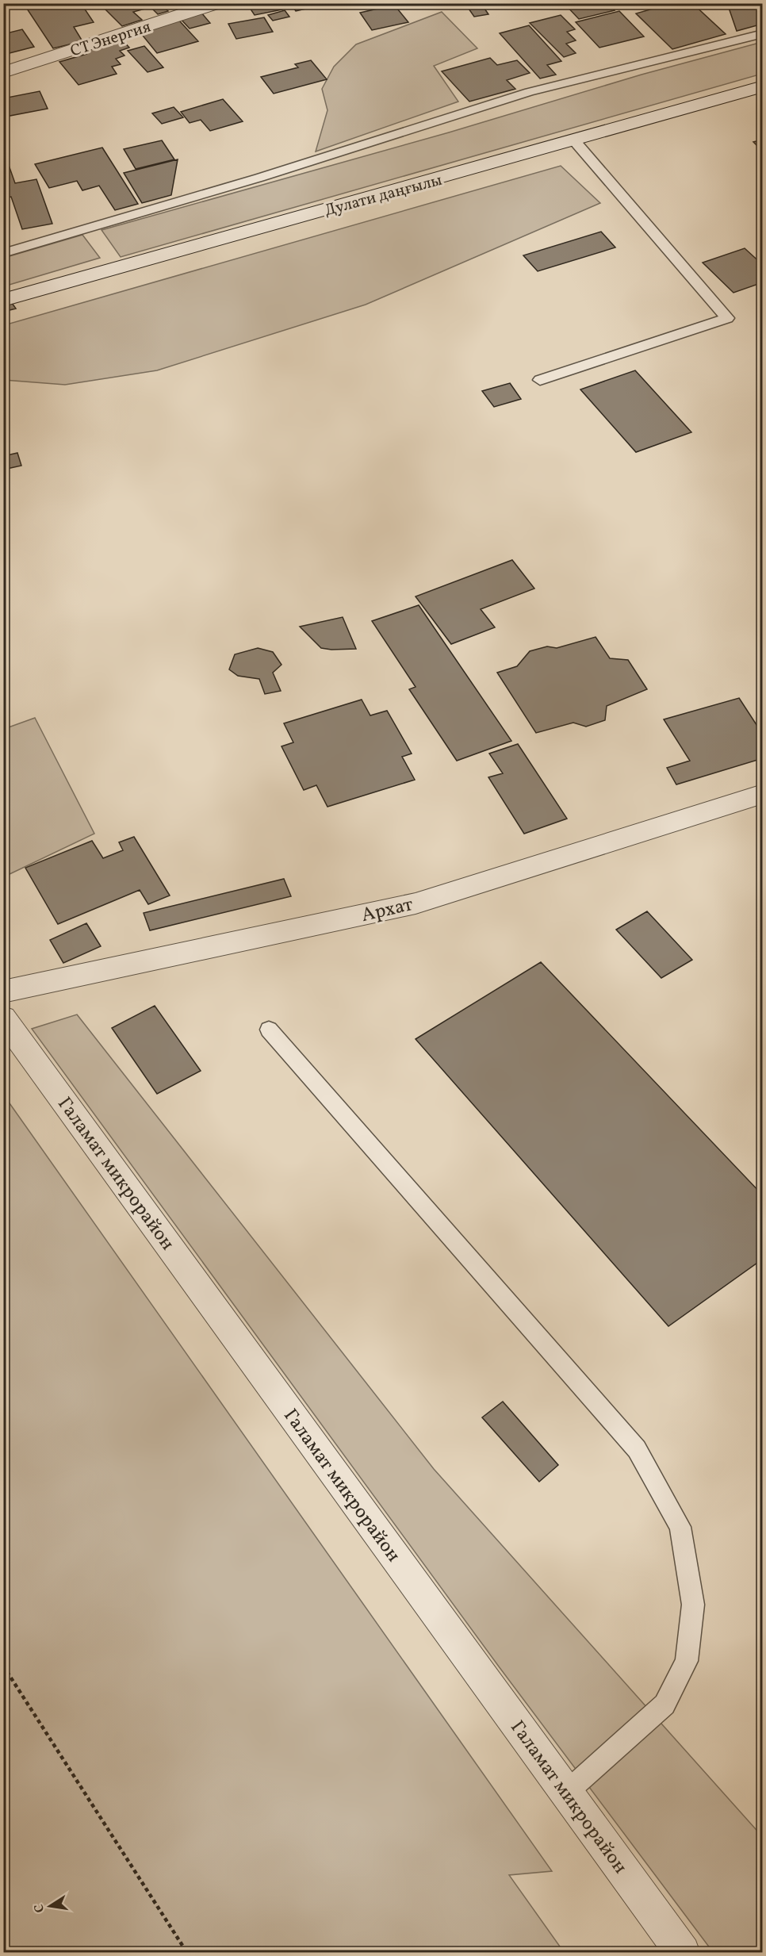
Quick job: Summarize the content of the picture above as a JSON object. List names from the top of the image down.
{
  "streets": {
    "street": [
      "СТ Энергия",
      "Дулати даңғылы",
      "Архат",
      "Галамат микрорайон"
    ]
  },
  "north": "left"
}
